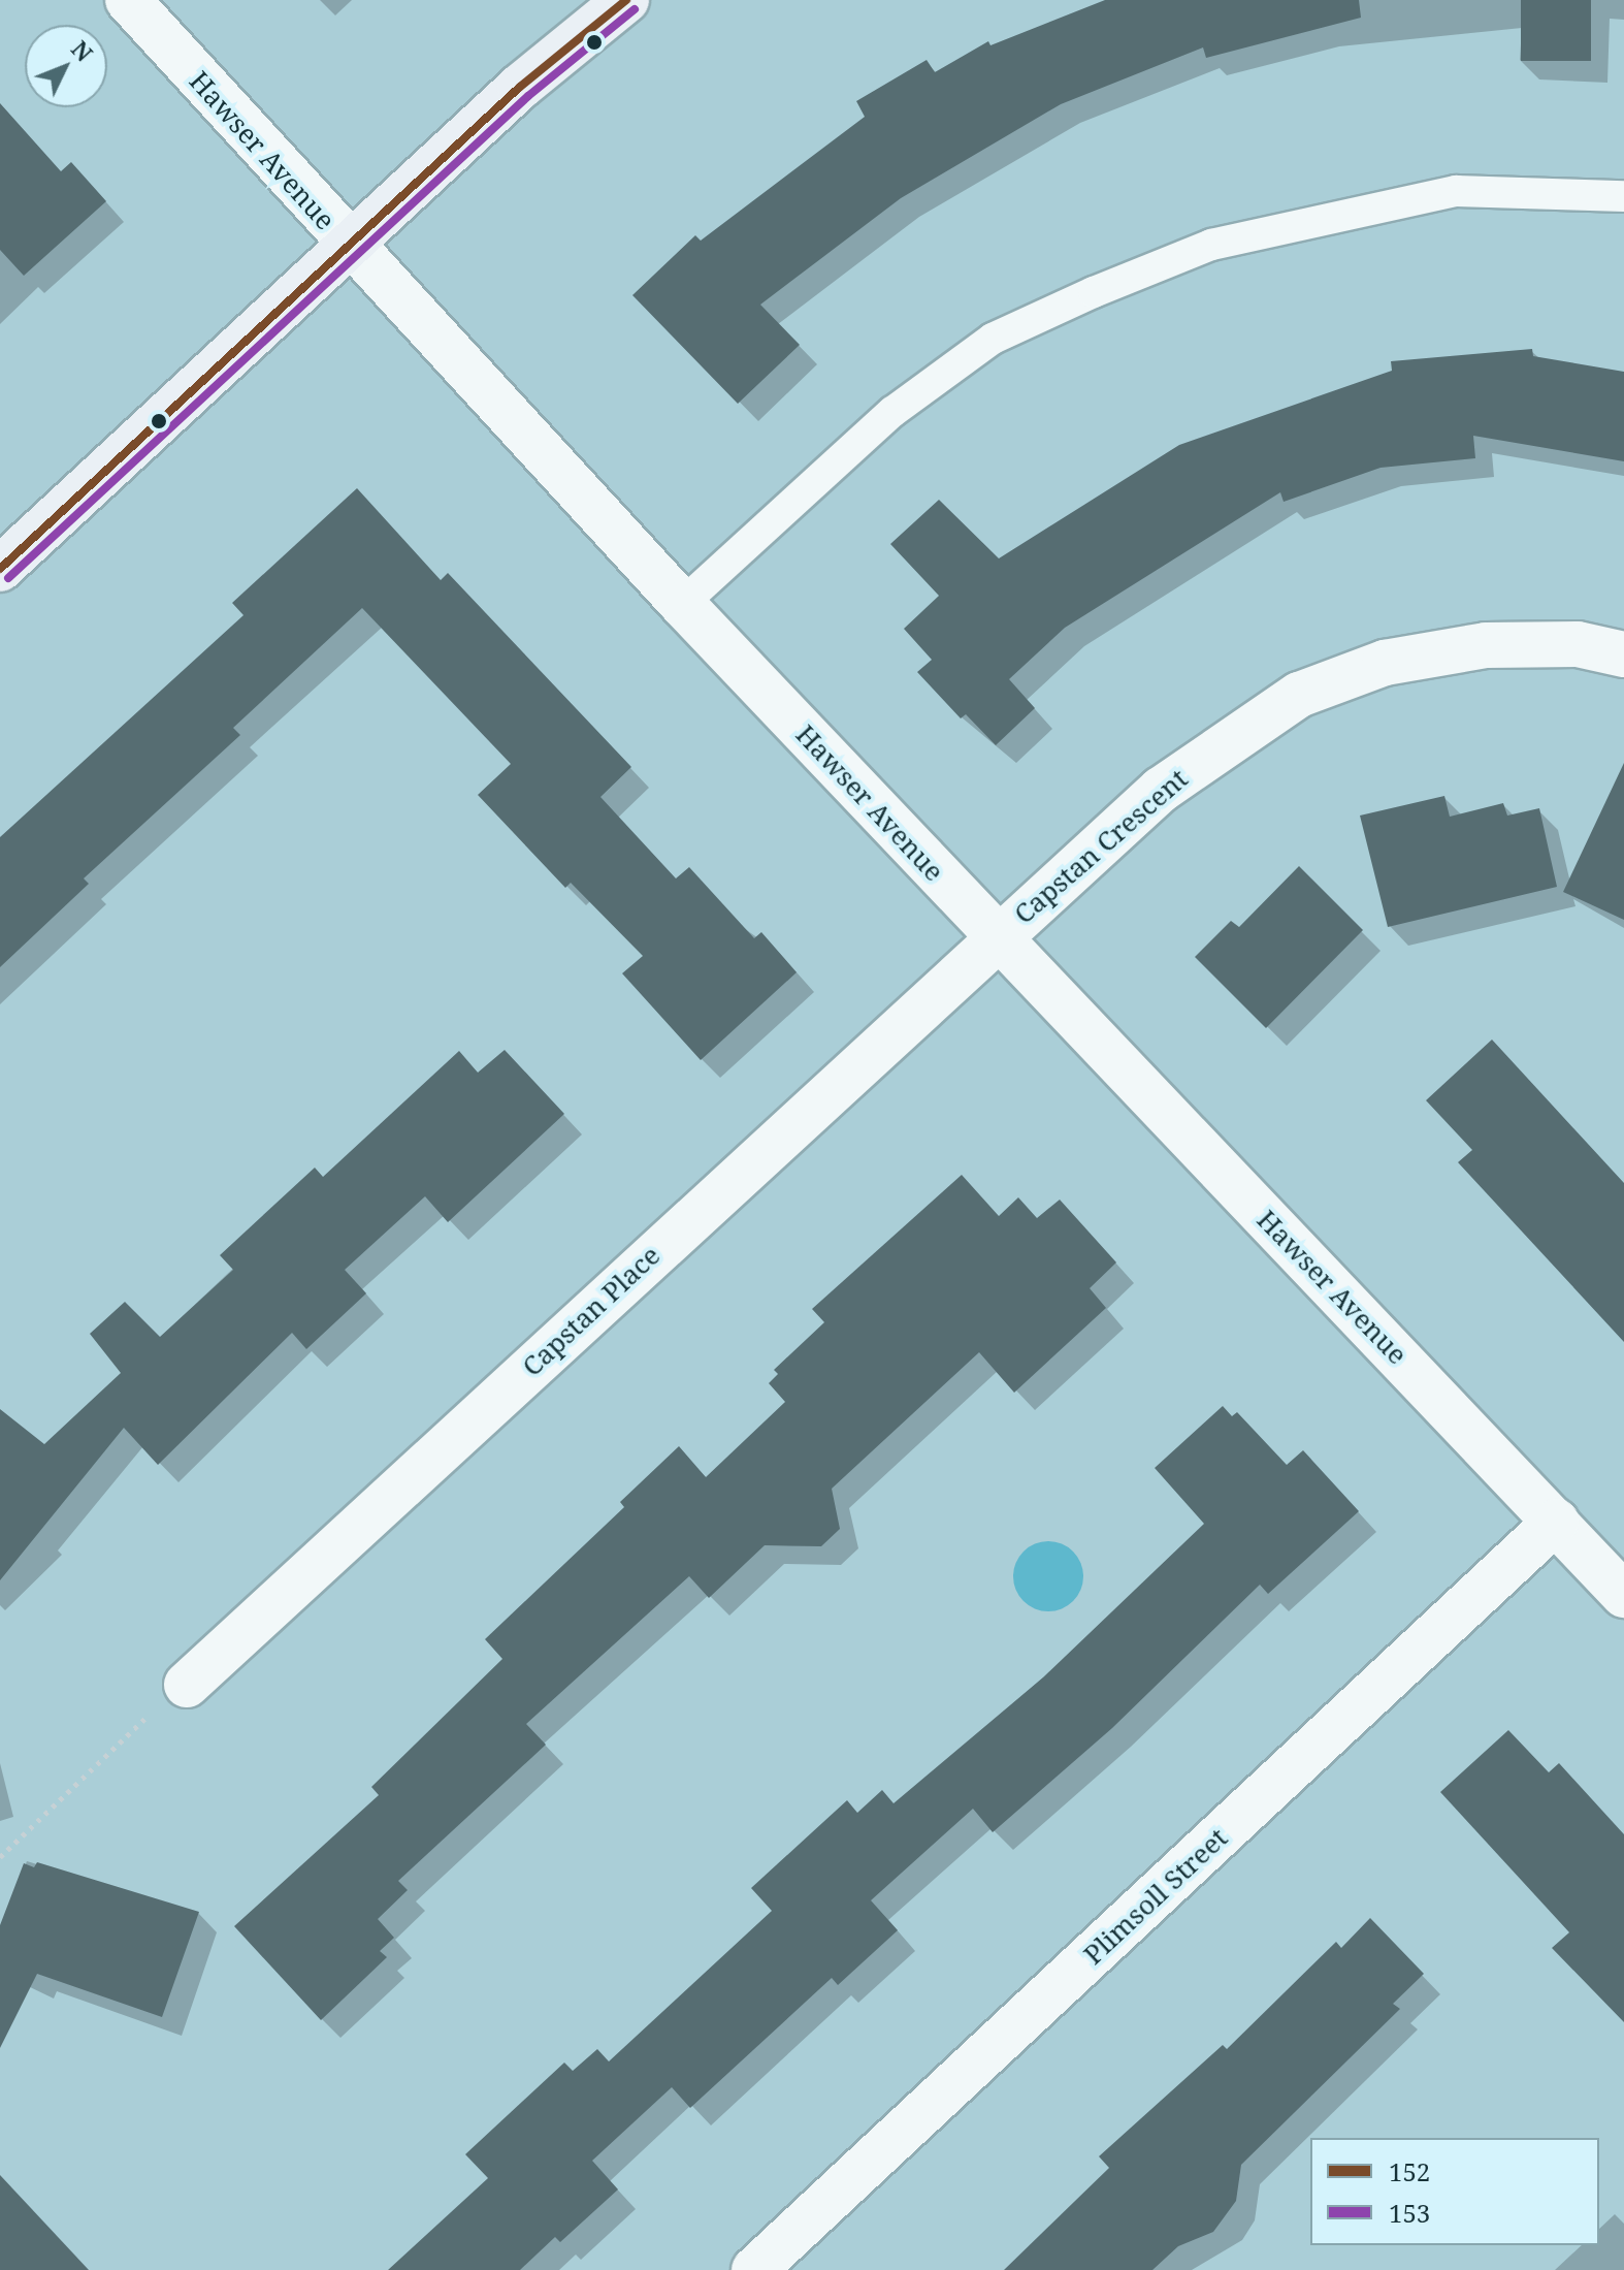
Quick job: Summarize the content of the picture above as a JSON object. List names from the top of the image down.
{
  "streets": {
    "street": [
      "Hawser Avenue",
      "Capstan Crescent",
      "Capstan Place",
      "Plimsoll Street"
    ]
  },
  "crossings": [
    ["Hawser Avenue", "Capstan Crescent"],
    ["Hawser Avenue", "Capstan Place"],
    ["Hawser Avenue", "Plimsoll Street"],
    ["Capstan Crescent", "Capstan Place"]
  ],
  "lines": ["transit line 152", "transit line 153"],
  "legend": ["152", "153"],
  "north": "top right"
}
